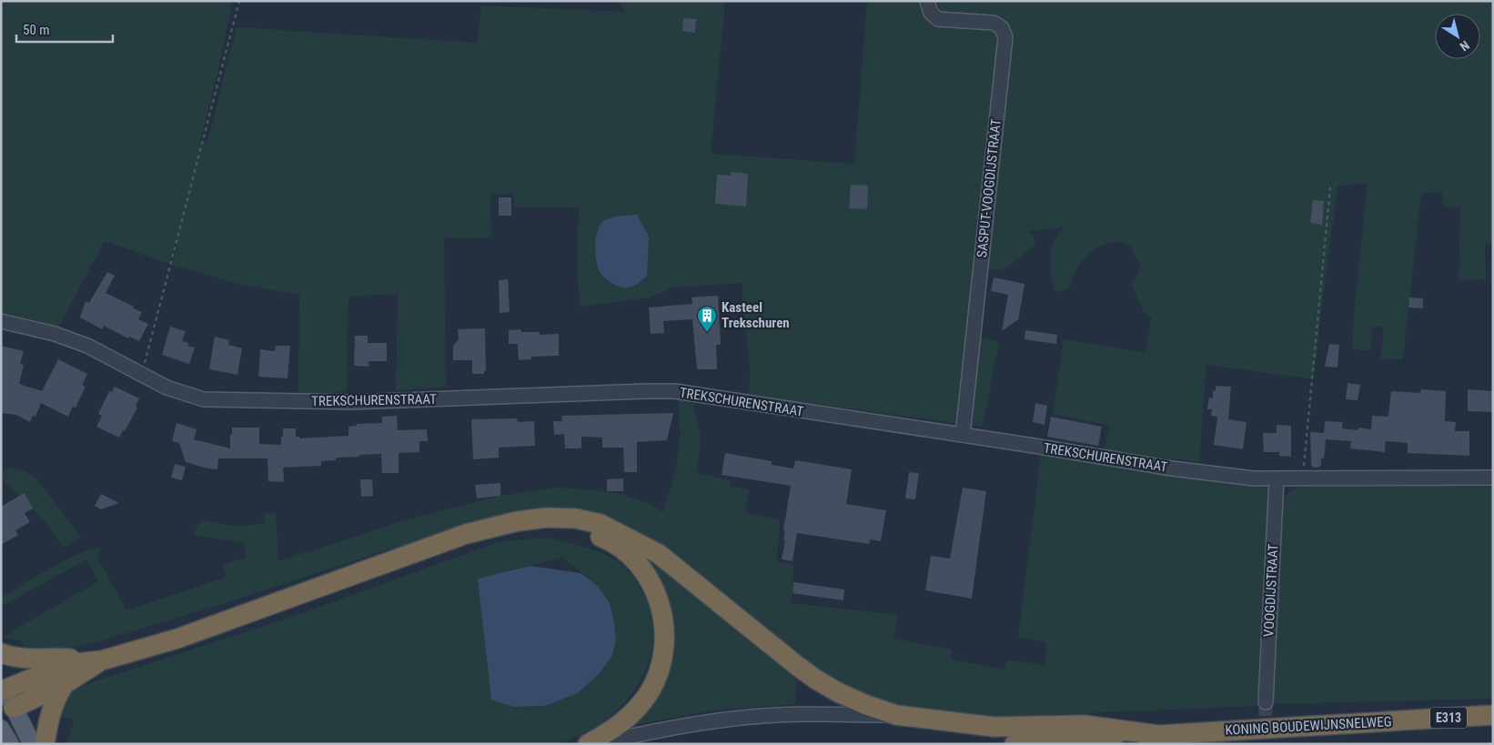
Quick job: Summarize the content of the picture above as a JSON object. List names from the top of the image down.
{
  "streets": {
    "highway": ["E313", "KONING BOUDEWIJNSNELWEG"],
    "street": ["SASPUT-VOOGDIJSTRAAT", "TREKSCHURENSTRAAT", "VOOGDIJSTRAAT"]
  },
  "crossings": [
    ["SASPUT-VOOGDIJSTRAAT", "TREKSCHURENSTRAAT"],
    ["TREKSCHURENSTRAAT", "VOOGDIJSTRAAT"]
  ],
  "places": {
    "building": ["Kasteel Trekschuren"]
  },
  "scale_bar": "50 m",
  "north": "bottom right"
}
